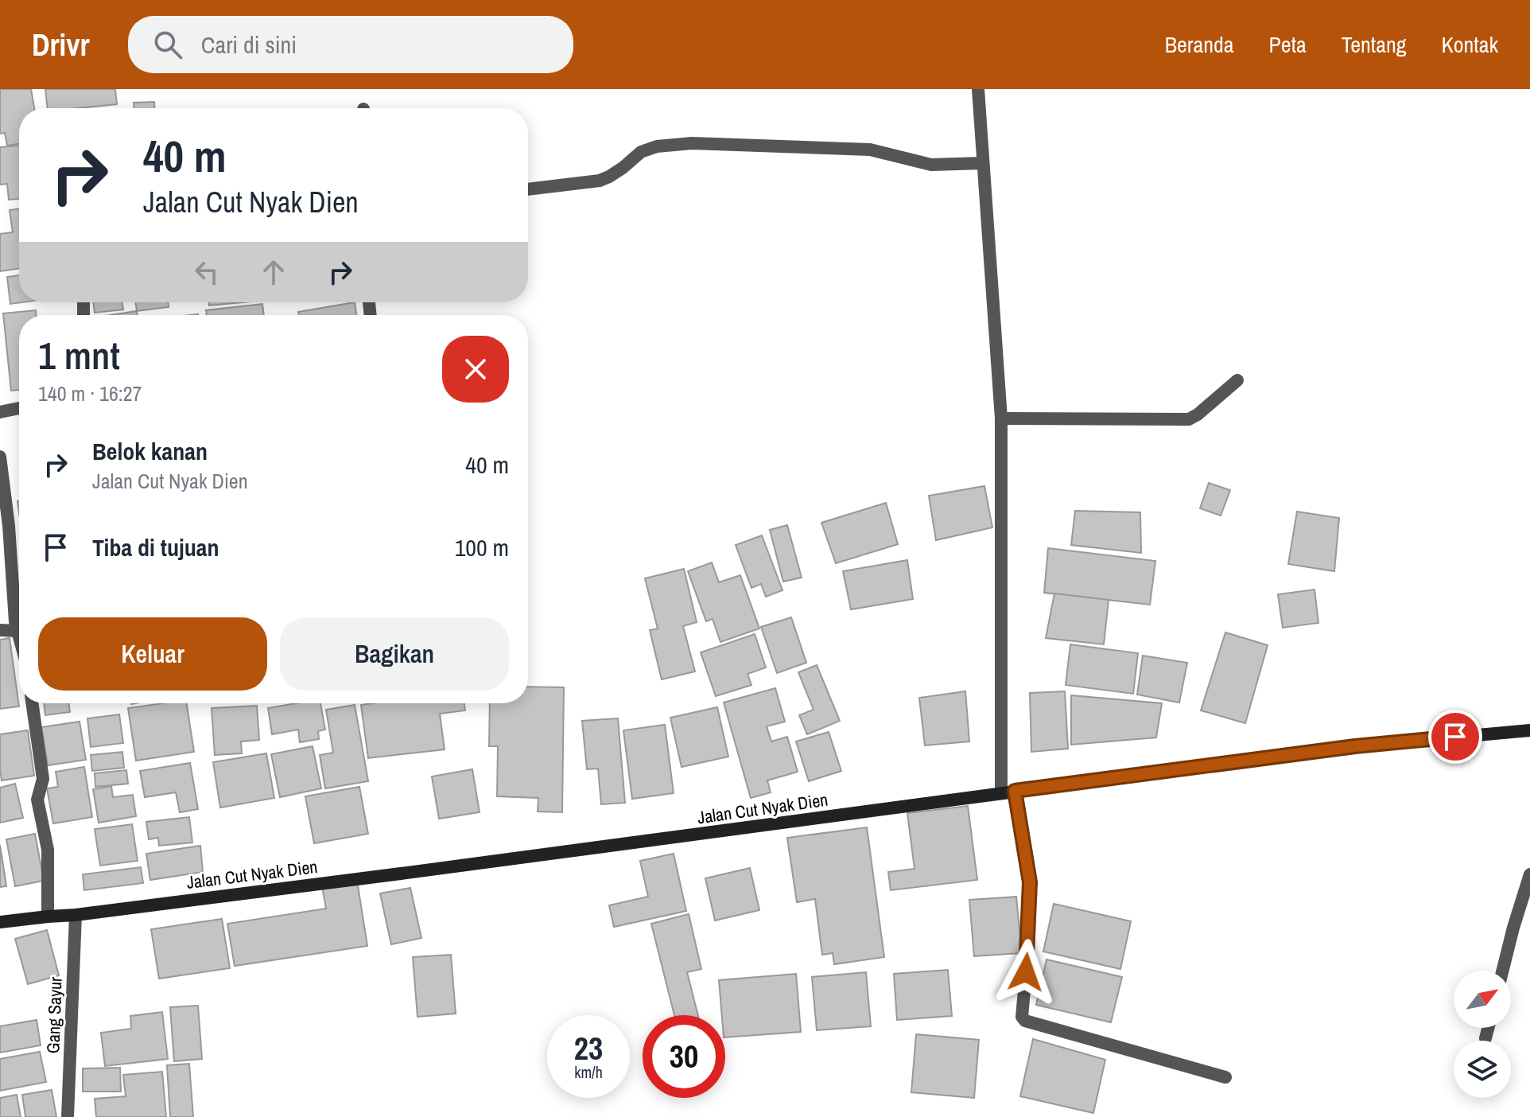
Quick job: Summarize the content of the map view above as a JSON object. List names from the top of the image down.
{
  "streets": {
    "street": ["Jalan Cut Nyak Dien", "Gang Sayur"]
  },
  "crossings": [
    ["Jalan Cut Nyak Dien", "Gang Sayur"]
  ],
  "north": "top right",
  "page": {
    "header": "Drivr",
    "search": "Cari di sini",
    "nav": [
      "Beranda",
      "Peta",
      "Tentang",
      "Kontak"
    ],
    "turn": ["40 m", "Jalan Cut Nyak Dien"],
    "heading": ["1 mnt", "140 m · 16:27"],
    "list": [
      {
        "name": "Belok kanan",
        "note": "Jalan Cut Nyak Dien",
        "value": "40 m"
      },
      {
        "name": "Tiba di tujuan",
        "value": "100 m"
      }
    ],
    "buttons": ["Keluar", "Bagikan"],
    "speed": "23 km/h",
    "limit": "30"
  }
}
